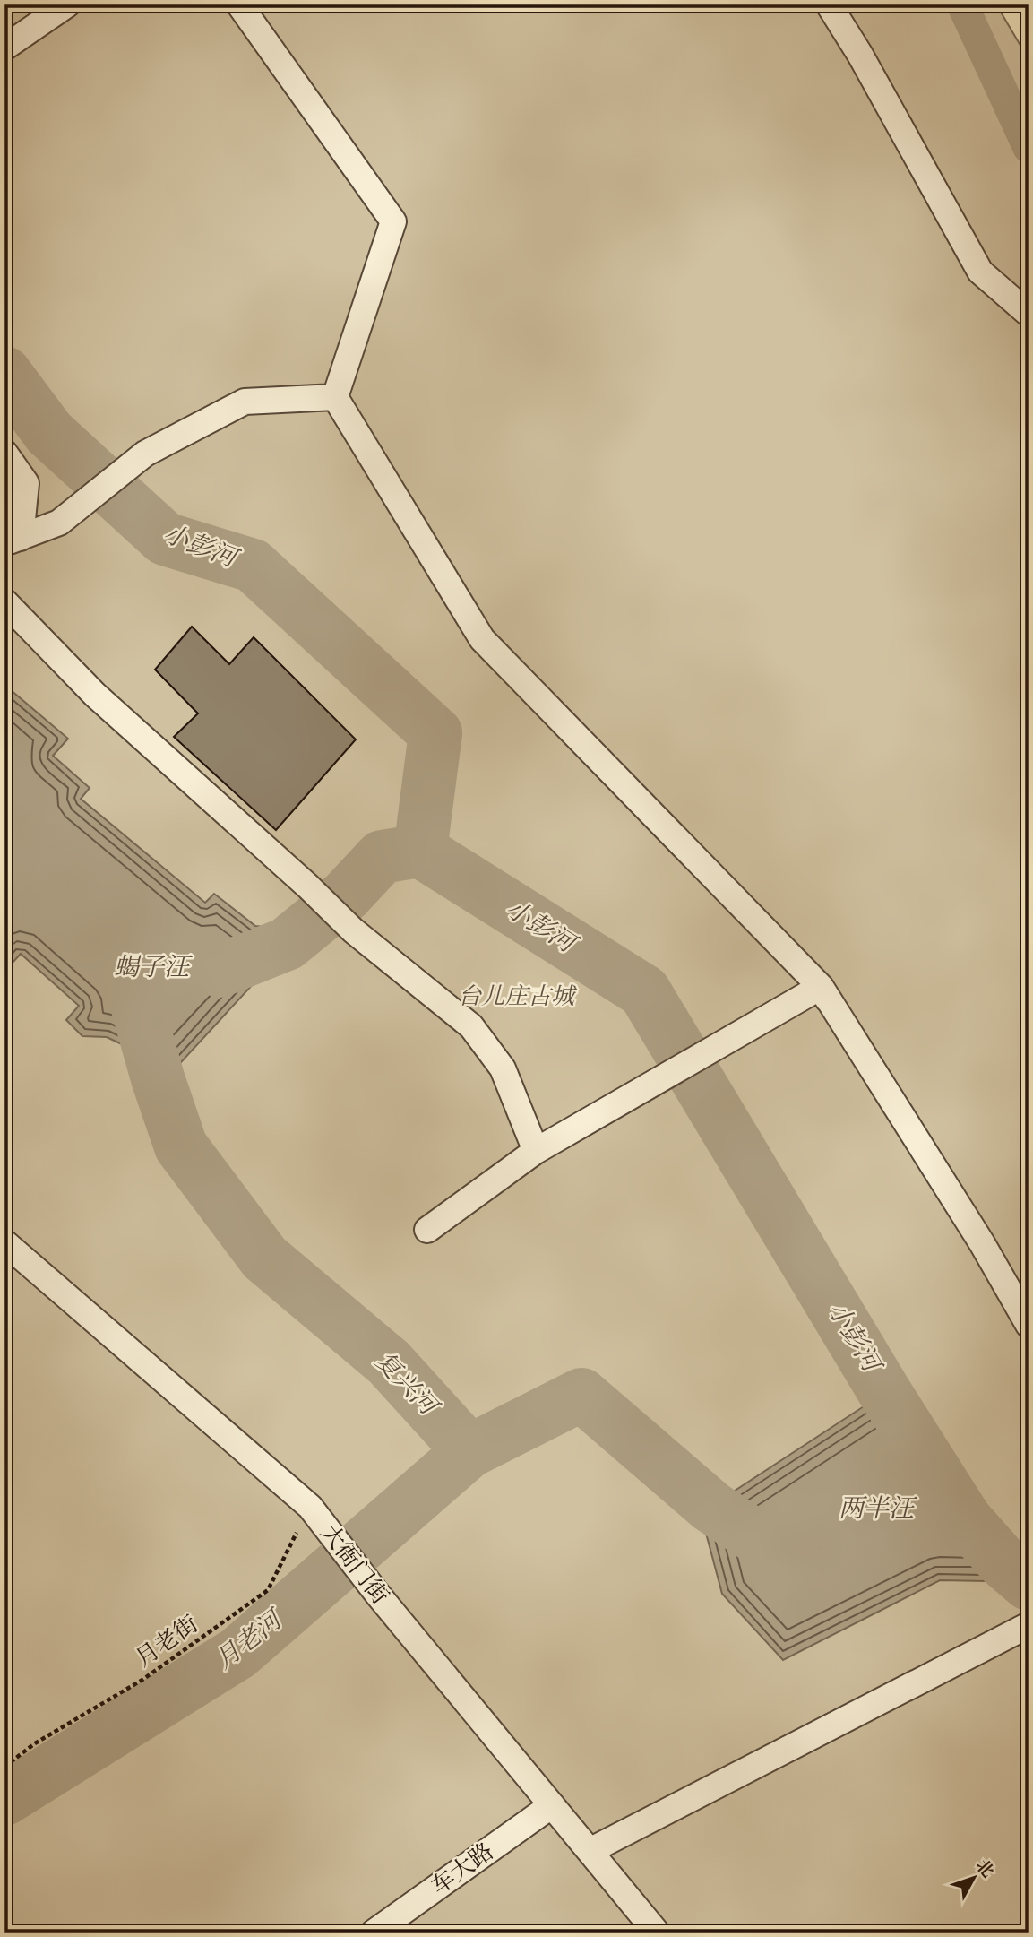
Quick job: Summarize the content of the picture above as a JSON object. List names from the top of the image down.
{
  "streets": {
    "street": ["大衙门街", "车大路"],
    "path": ["月老街"]
  },
  "crossings": [
    ["大衙门街", "月老街"],
    ["大衙门街", "车大路"]
  ],
  "water": [
    "小彭河",
    "蝎子汪",
    "复兴河",
    "两半汪",
    "月老河"
  ],
  "parks": ["台儿庄古城"],
  "north": "top right"
}
